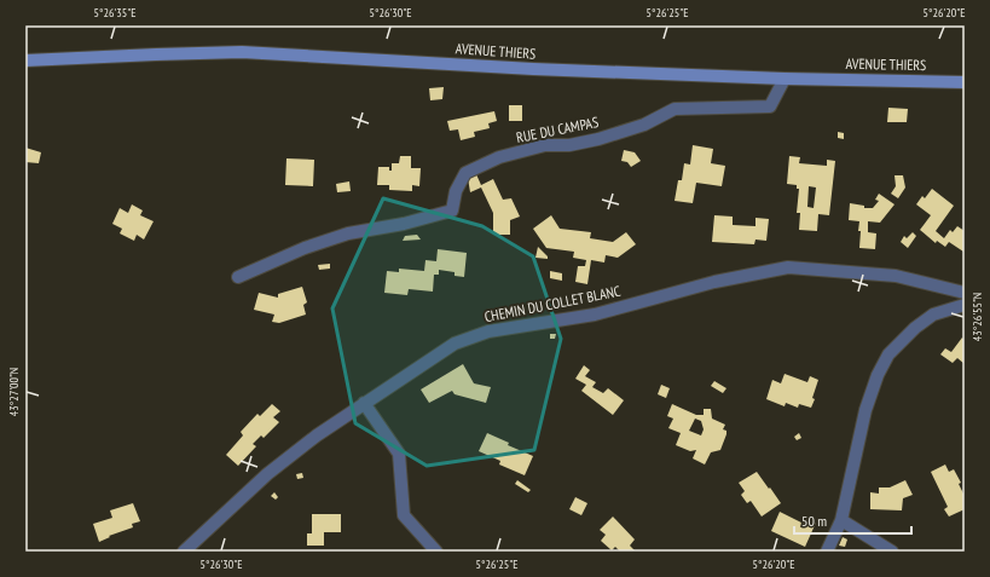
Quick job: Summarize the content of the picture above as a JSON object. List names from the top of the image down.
{
  "streets": {
    "main road": ["AVENUE THIERS"],
    "street": ["RUE DU CAMPAS", "CHEMIN DU COLLET BLANC"]
  },
  "crossings": [
    ["AVENUE THIERS", "RUE DU CAMPAS"]
  ],
  "scale_bar": "50 m",
  "coordinates": [
    "5°26'35\"E",
    "5°26'30\"E",
    "5°26'25\"E",
    "5°26'20\"E",
    "43°26'55\"N",
    "43°27'00\"N"
  ]
}
